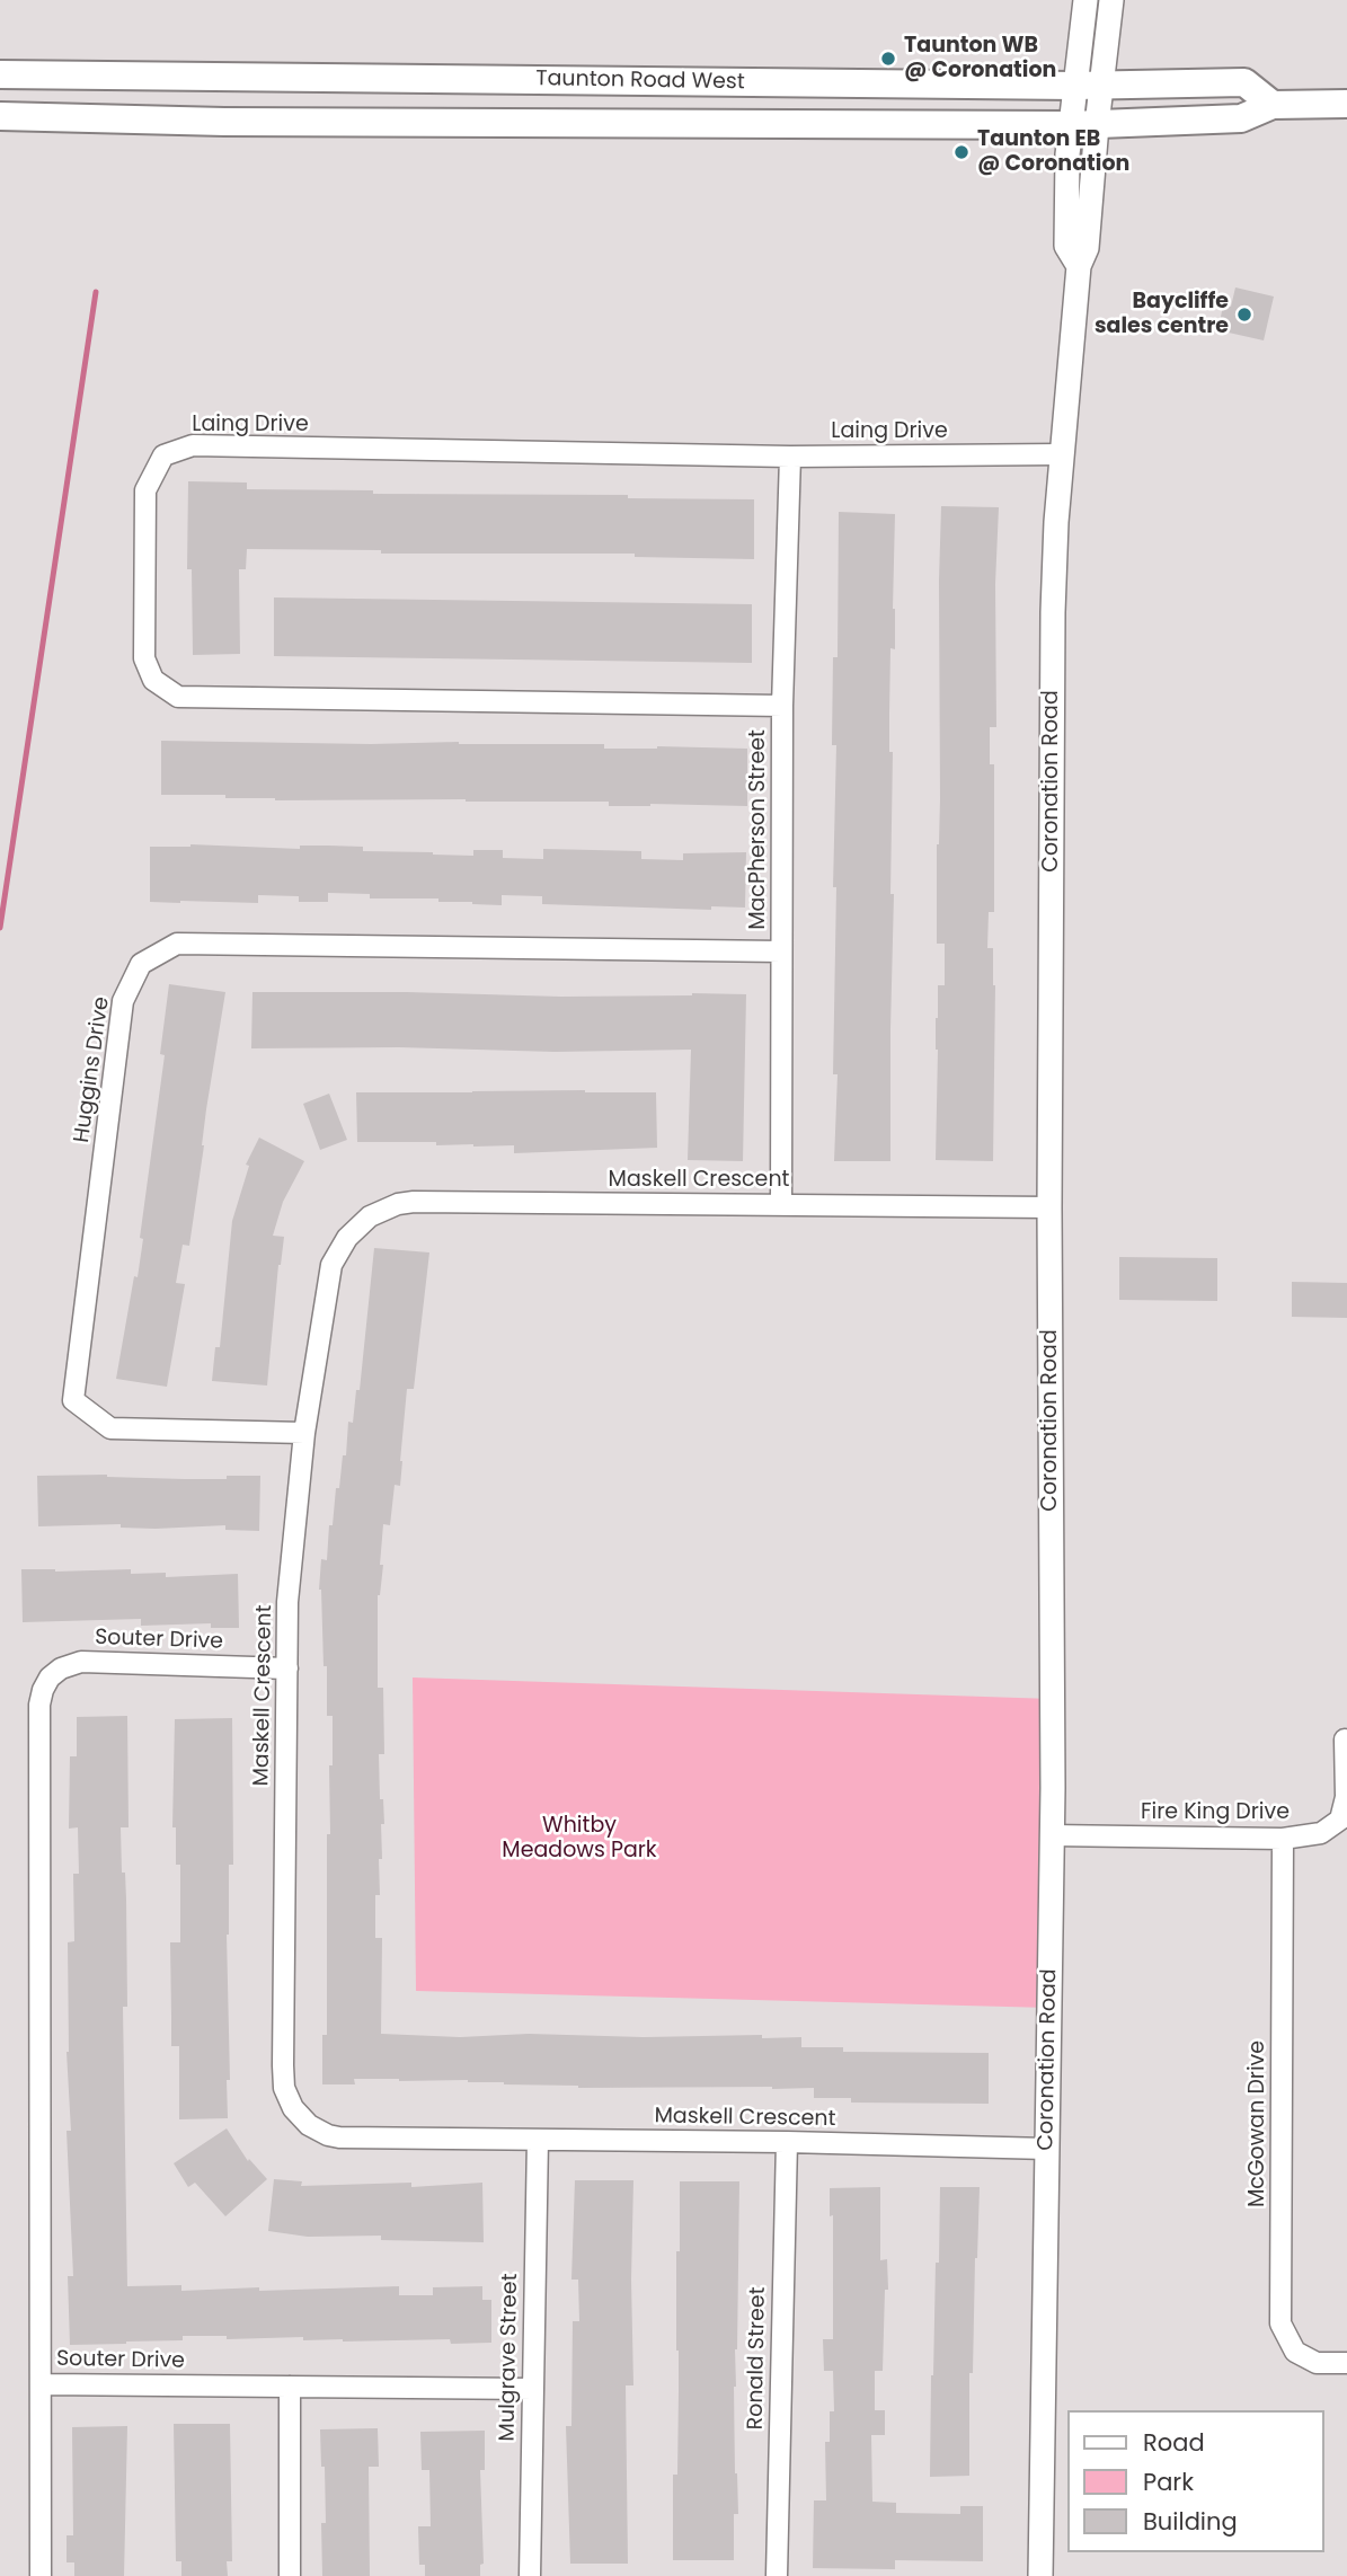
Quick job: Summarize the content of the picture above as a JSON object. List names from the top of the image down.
{
  "streets": {
    "main road": ["Taunton Road West"],
    "street": [
      "Laing Drive",
      "Coronation Road",
      "MacPherson Street",
      "Huggins Drive",
      "Maskell Crescent",
      "Souter Drive",
      "Fire King Drive",
      "McGowan Drive",
      "Mulgrave Street",
      "Ronald Street"
    ]
  },
  "crossings": [
    ["Taunton Road West", "Coronation Road"],
    ["Laing Drive", "Coronation Road"],
    ["Laing Drive", "MacPherson Street"],
    ["Coronation Road", "Maskell Crescent"],
    ["Coronation Road", "Fire King Drive"],
    ["MacPherson Street", "Huggins Drive"],
    ["MacPherson Street", "Maskell Crescent"],
    ["Huggins Drive", "Maskell Crescent"],
    ["Maskell Crescent", "Souter Drive"],
    ["Maskell Crescent", "Mulgrave Street"],
    ["Maskell Crescent", "Ronald Street"],
    ["Souter Drive", "Mulgrave Street"],
    ["Fire King Drive", "McGowan Drive"]
  ],
  "parks": ["Whitby Meadows Park"],
  "places": ["Taunton WB @ Coronation", "Taunton EB @ Coronation", "Baycliffe sales centre"],
  "legend": ["Road", "Park", "Building"]
}
